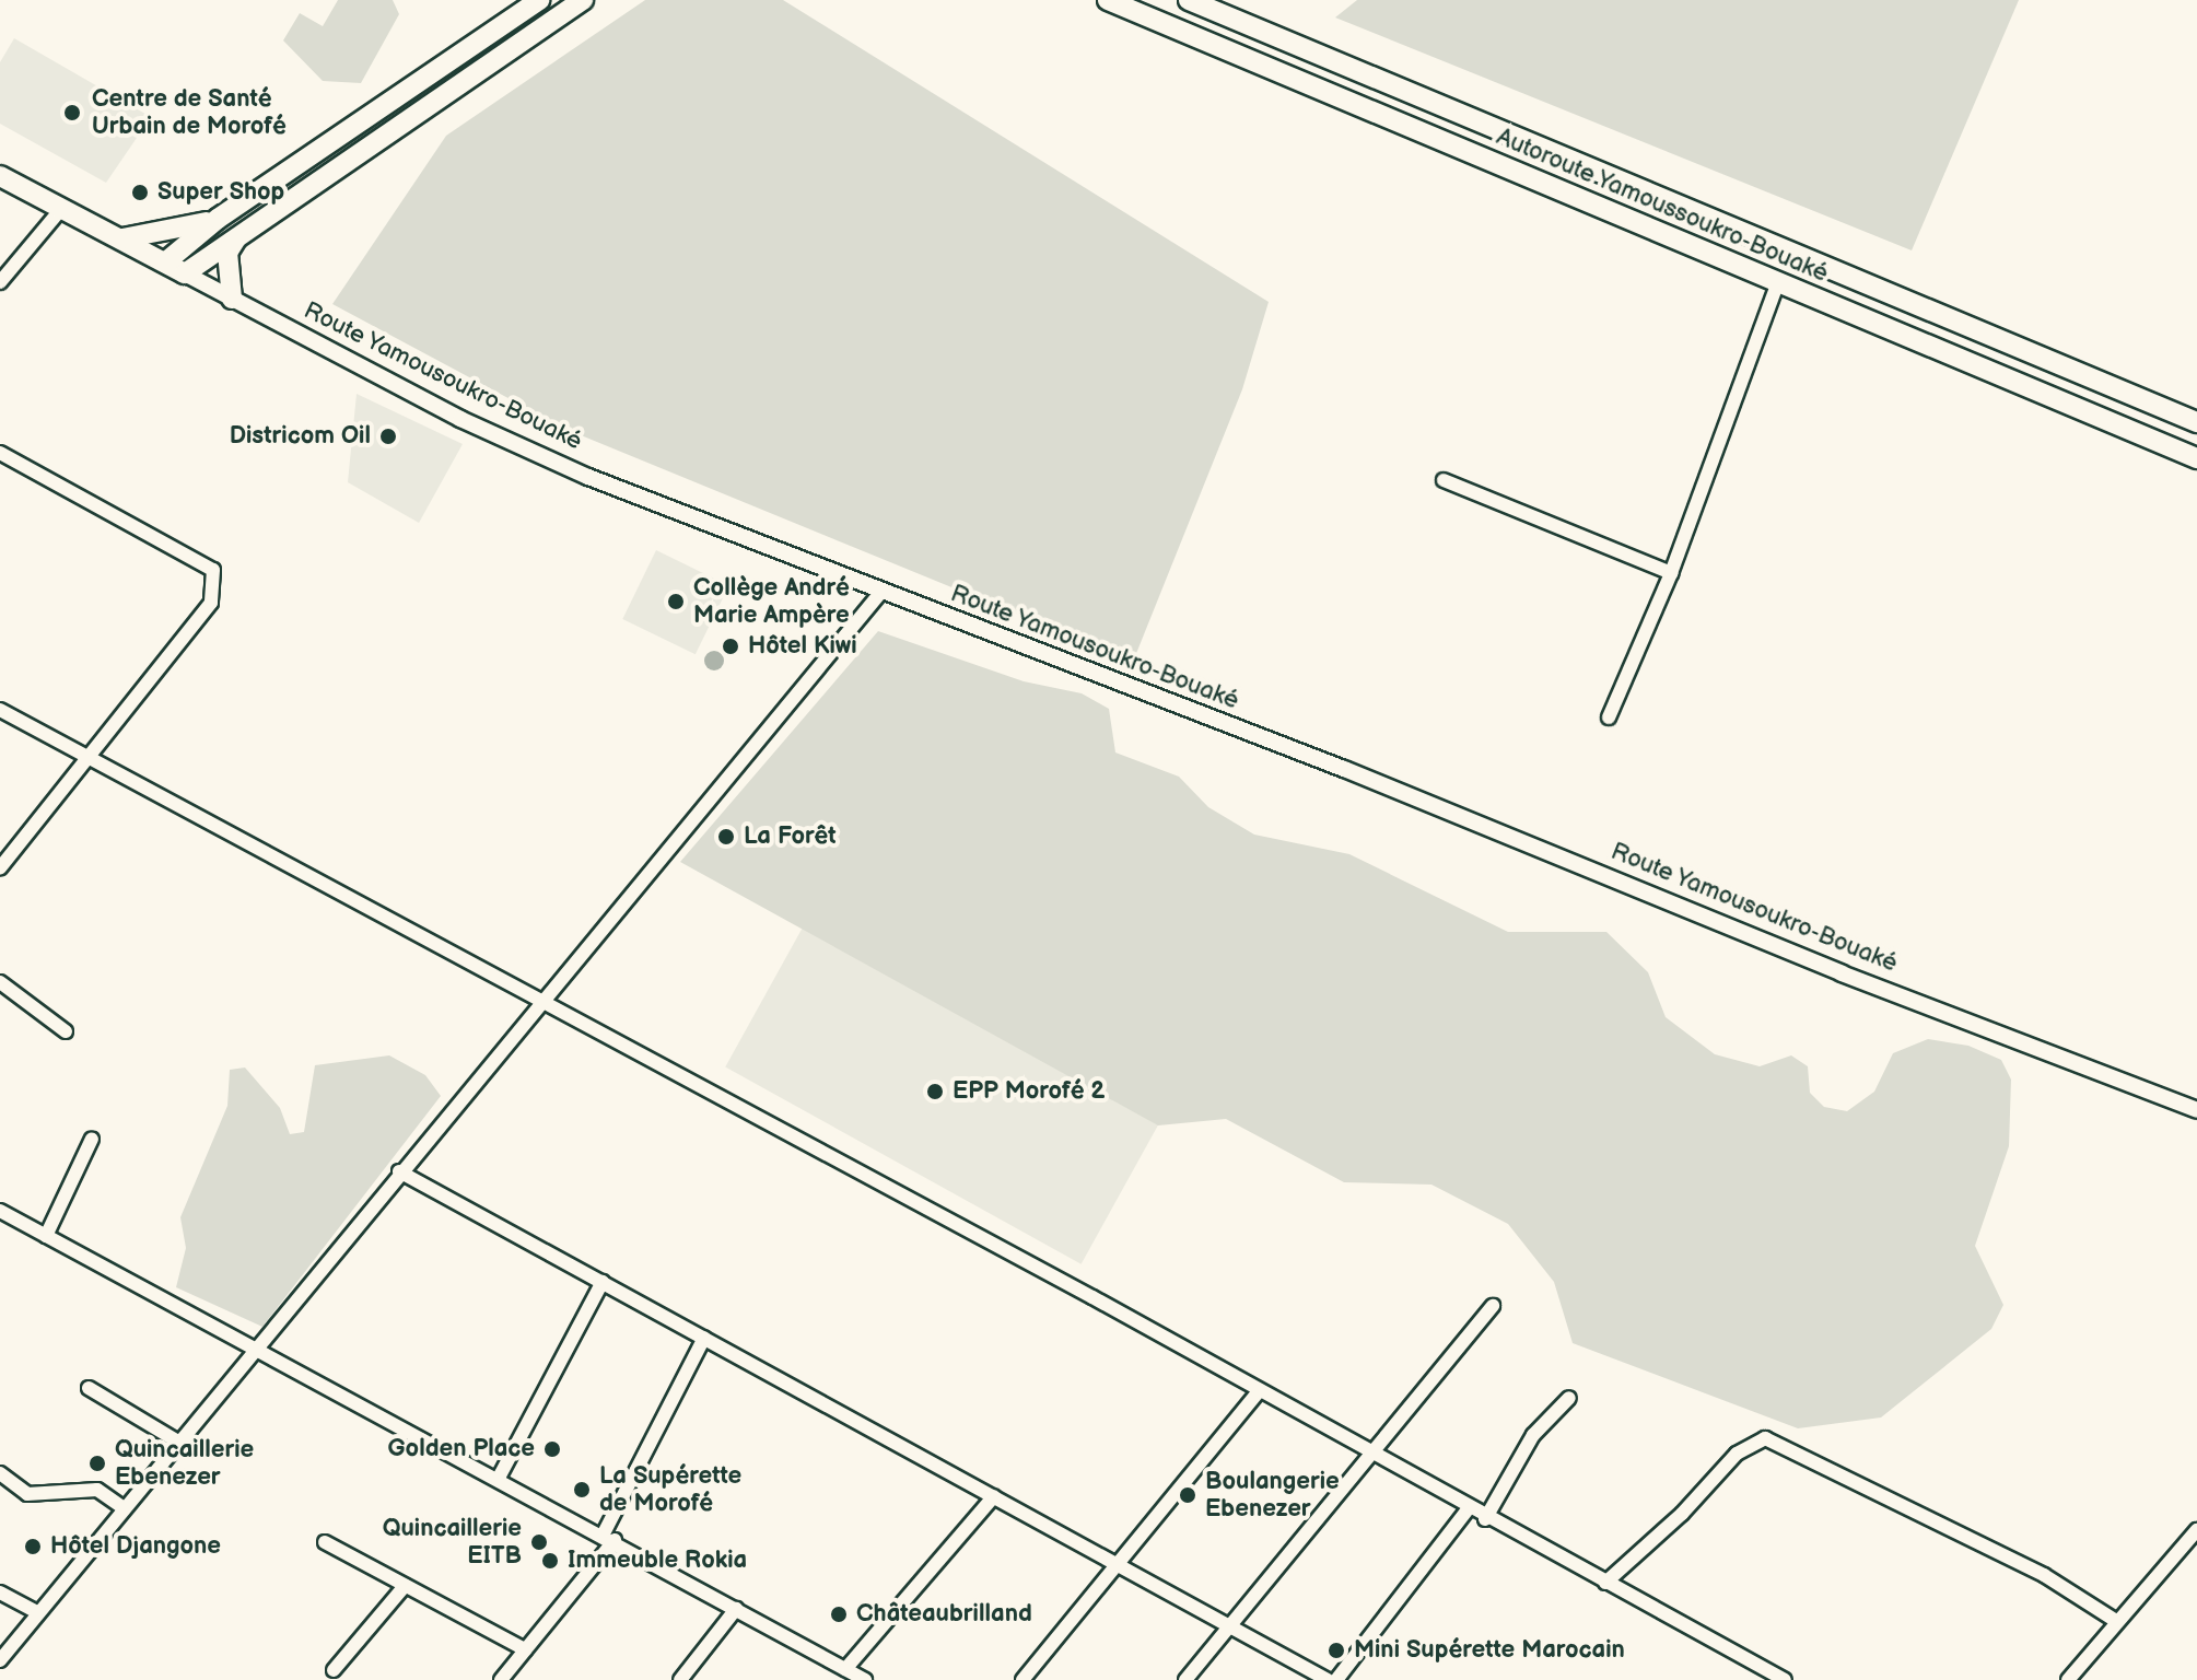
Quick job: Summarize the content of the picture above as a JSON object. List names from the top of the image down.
{
  "streets": {
    "highway": ["Autoroute Yamoussoukro-Bouaké", "Route Yamousoukro-Bouaké"]
  },
  "places": [
    "Centre de Santé Urbain de Morofé",
    "Super Shop",
    "Districom Oil",
    "Collège André Marie Ampère",
    "Hôtel Kiwi",
    "La Forêt",
    "EPP Morofé 2",
    "Golden Place",
    "Quincaillerie Ebenezer",
    "La Supérette de Morofé",
    "Boulangerie Ebenezer",
    "Quincaillerie EITB",
    "Hôtel Djangone",
    "Immeuble Rokia",
    "Châteaubrilland",
    "Mini Supérette Marocain"
  ]
}
